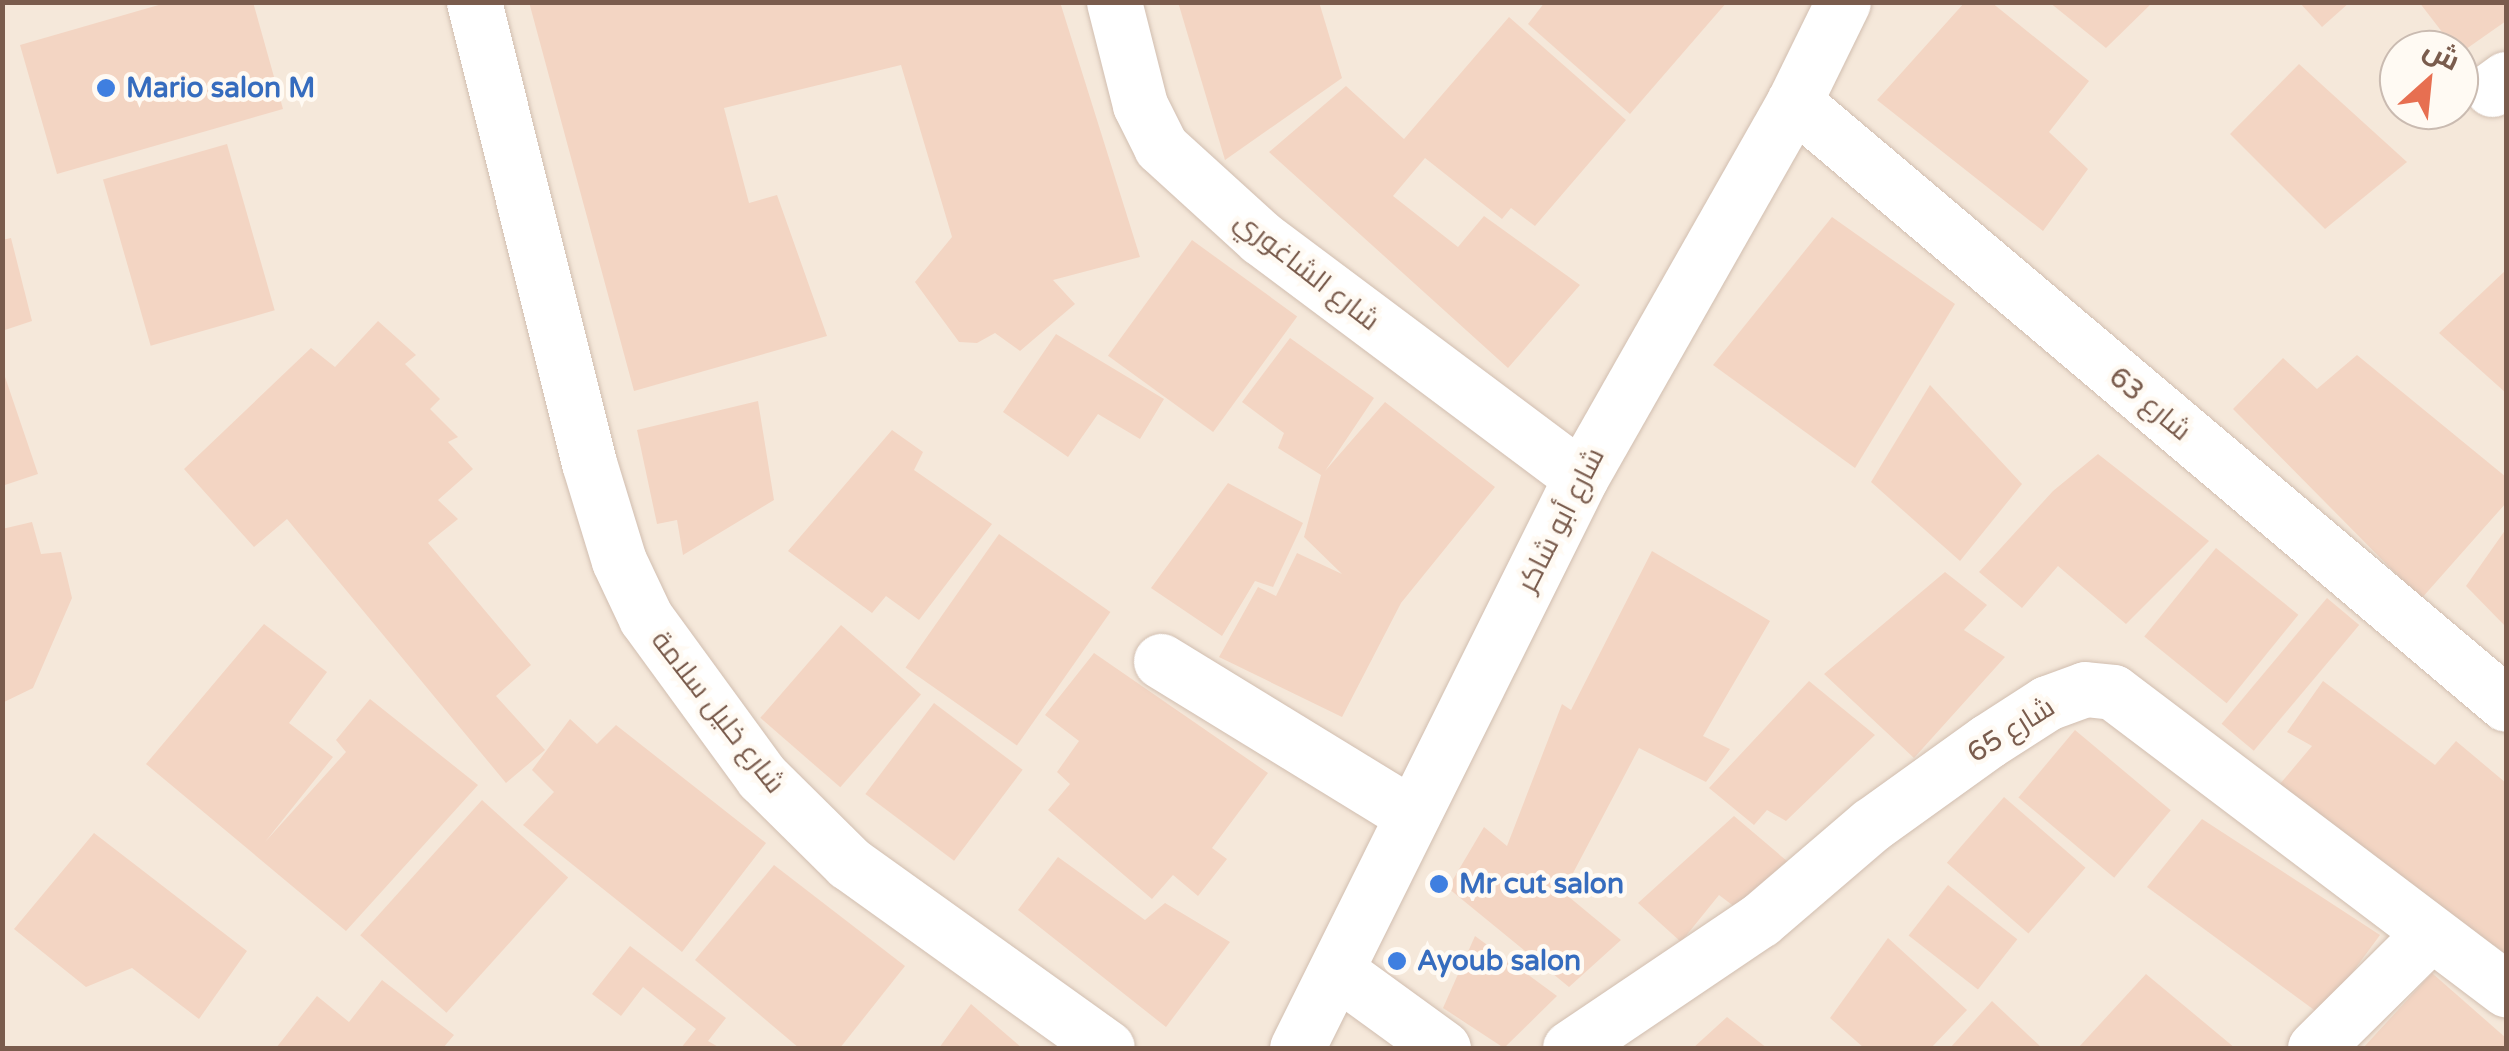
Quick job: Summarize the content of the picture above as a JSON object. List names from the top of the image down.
{
  "streets": {
    "street": [
      "شارع الشاغوري",
      "شارع 63",
      "شارع أبو شاكر",
      "شارع خليل سلامة",
      "شارع 65"
    ]
  },
  "crossings": [
    ["شارع الشاغوري", "شارع أبو شاكر"],
    ["شارع 63", "شارع أبو شاكر"]
  ],
  "places": ["Mario salon M", "Mr cut salon", "Ayoub salon"],
  "north": "top right"
}
